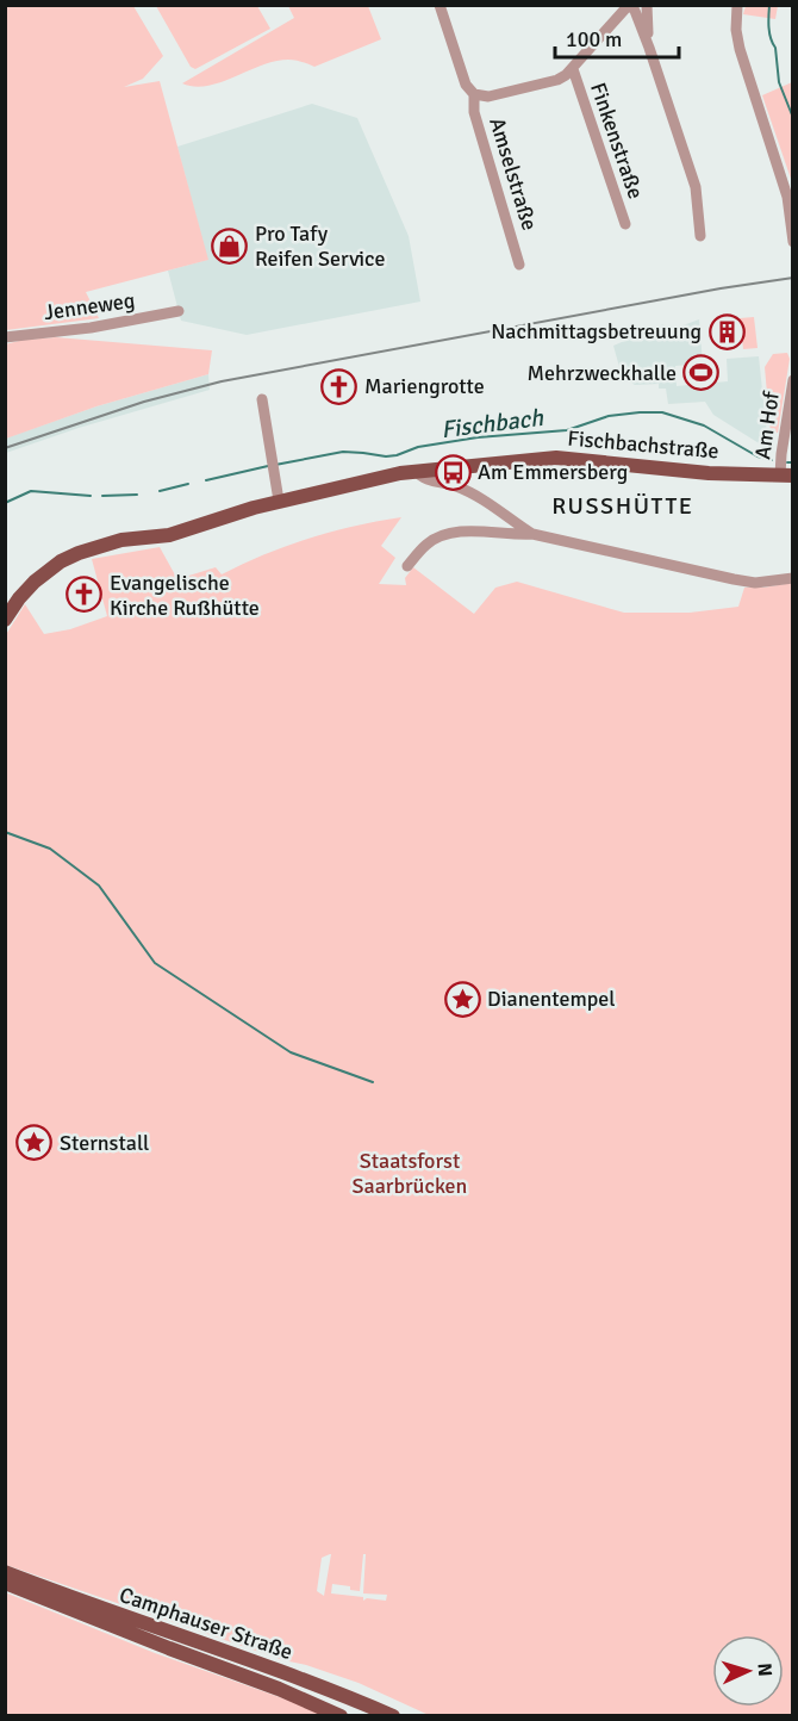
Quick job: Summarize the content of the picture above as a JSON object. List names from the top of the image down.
{
  "streets": {
    "main road": ["Fischbachstraße", "Camphauser Straße"],
    "street": [
      "Finkenstraße",
      "Amselstraße",
      "Jenneweg",
      "Am Hof"
    ]
  },
  "crossings": [
    ["Am Hof", "Fischbachstraße"]
  ],
  "districts": ["RUSSHÜTTE"],
  "water": ["Fischbach"],
  "parks": ["Staatsforst Saarbrücken"],
  "places": {
    "shop": ["Pro Tafy Reifen Service"],
    "building": ["Nachmittagsbetreuung"],
    "sports": ["Mehrzweckhalle"],
    "church": ["Mariengrotte", "Evangelische Kirche Rußhütte"],
    "bus stop": ["Am Emmersberg"],
    "place": ["Dianentempel", "Sternstall"]
  },
  "scale_bar": "100 m",
  "north": "right"
}
